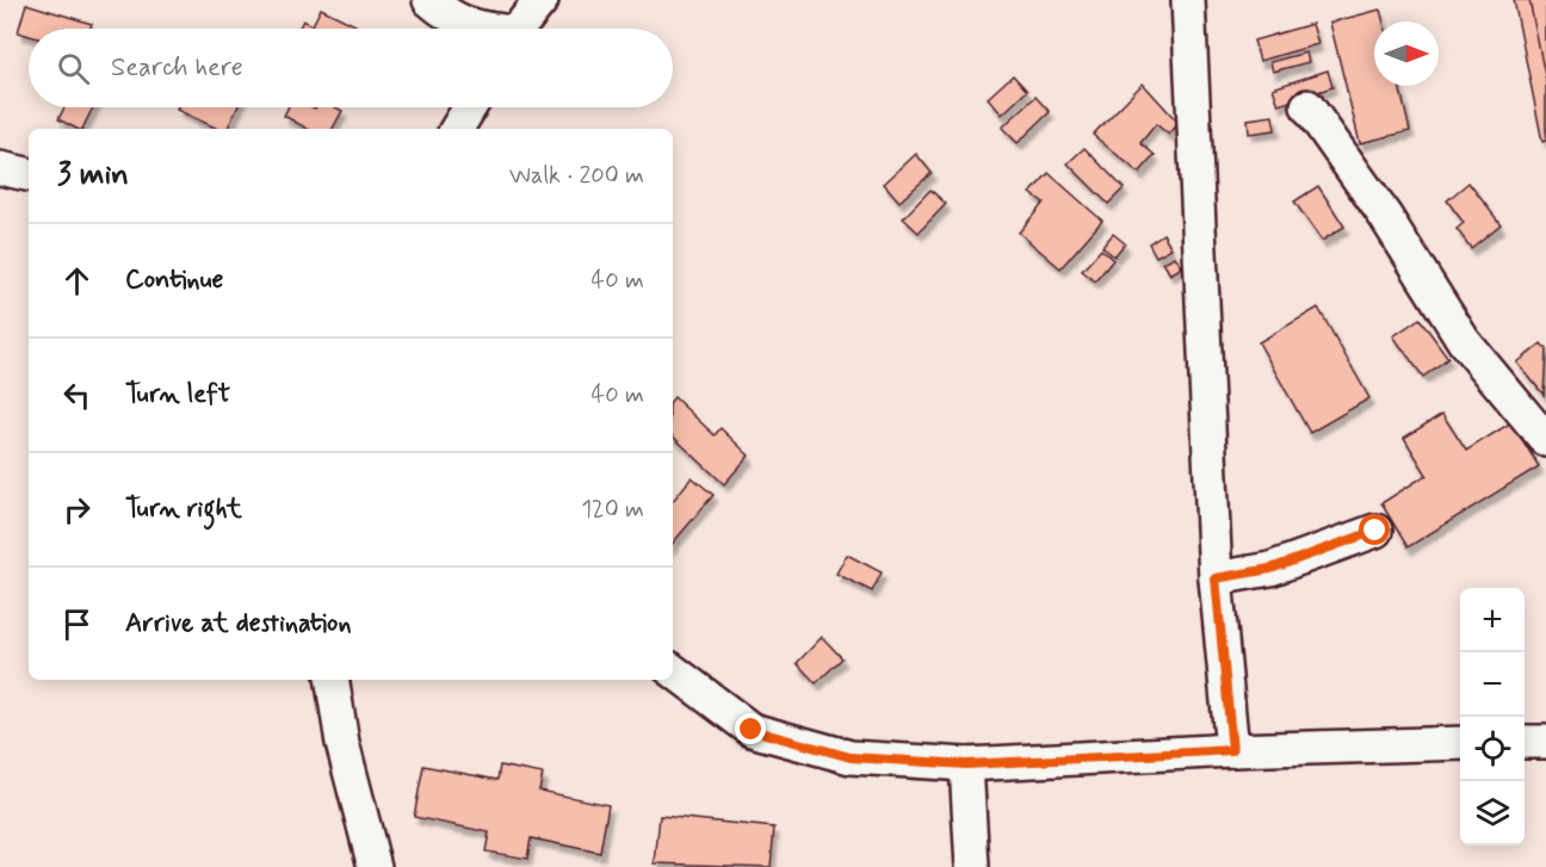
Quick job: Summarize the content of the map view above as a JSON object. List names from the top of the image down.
{
  "north": "right",
  "page": {
    "search": "Search here",
    "heading": ["3 min", "Walk · 200 m"],
    "list": [
      ["Continue", "40 m"],
      ["Turn left", "40 m"],
      ["Turn right", "120 m"],
      "Arrive at destination"
    ],
    "map_buttons": ["+", "−"]
  }
}
